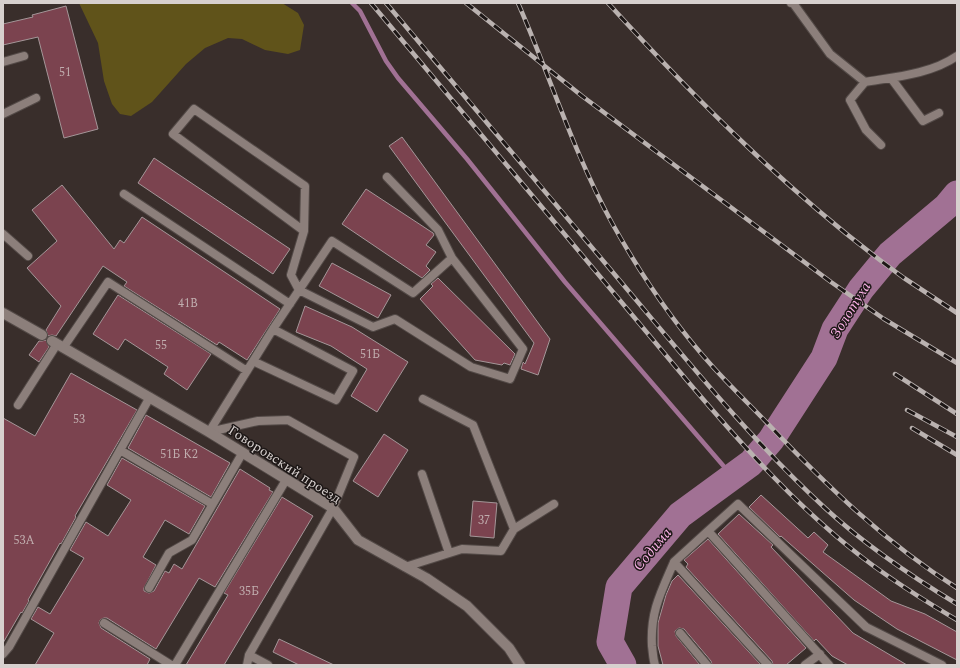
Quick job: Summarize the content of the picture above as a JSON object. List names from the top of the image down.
{
  "streets": {
    "street": ["Говоровский проезд"]
  },
  "water": ["Золотуха", "Содима"],
  "house_numbers": [
    "51",
    "41В",
    "55",
    "51Б",
    "53",
    "51Б К2",
    "37",
    "53А",
    "35Б"
  ]
}
